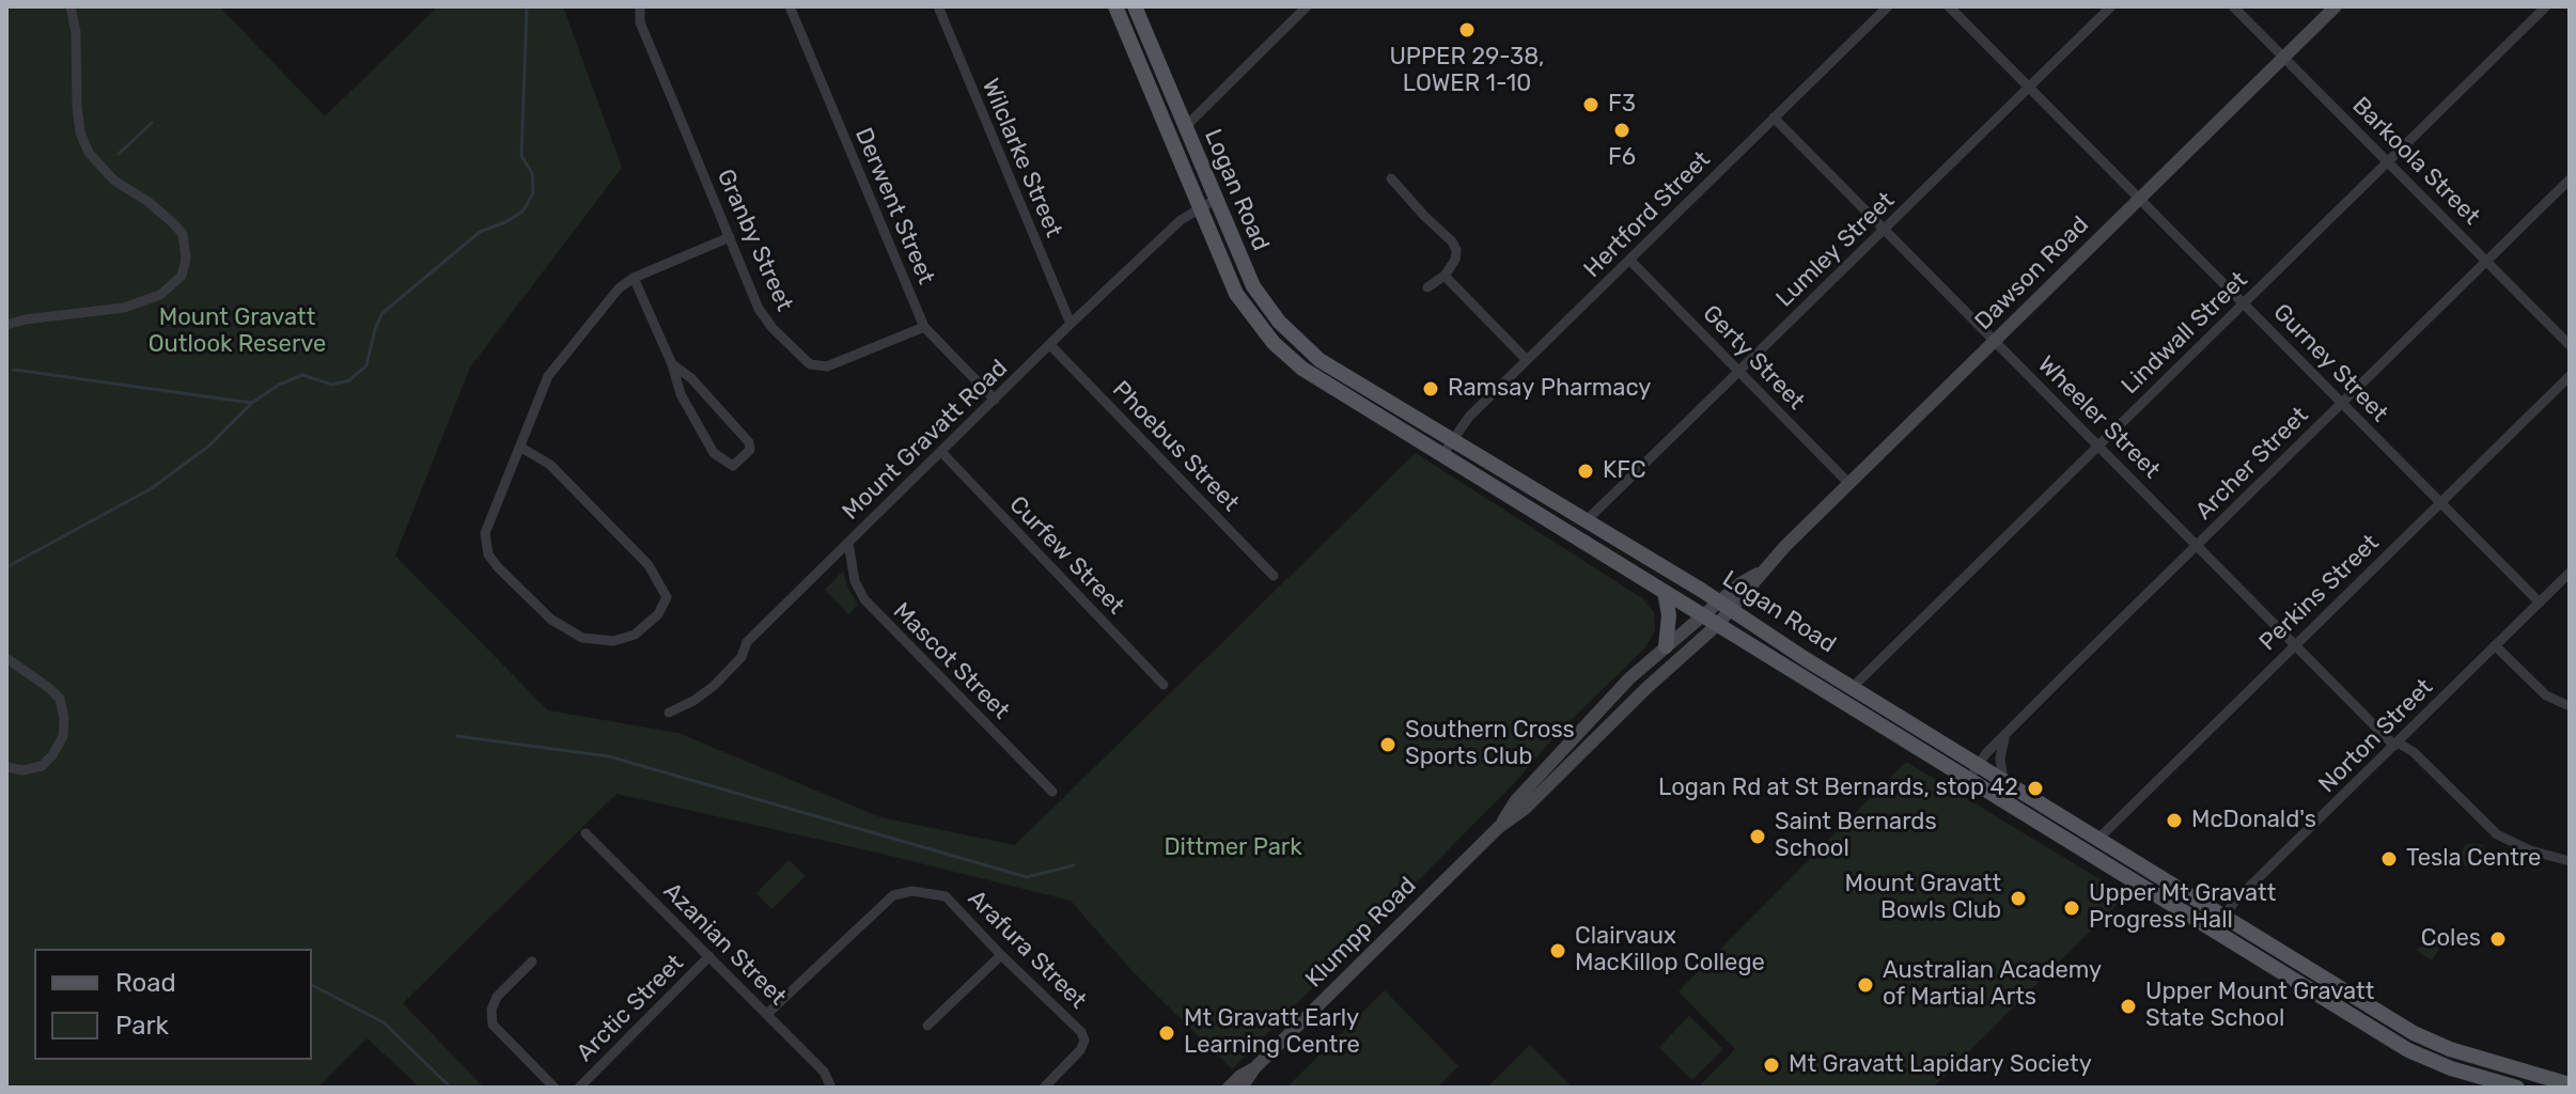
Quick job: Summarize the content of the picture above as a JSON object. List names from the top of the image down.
{
  "streets": {
    "main road": ["Logan Road", "Dawson Road", "Klumpp Road"],
    "street": [
      "Wilclarke Street",
      "Barkoola Street",
      "Derwent Street",
      "Hertford Street",
      "Granby Street",
      "Lumley Street",
      "Lindwall Street",
      "Gerty Street",
      "Gurney Street",
      "Wheeler Street",
      "Mount Gravatt Road",
      "Phoebus Street",
      "Archer Street",
      "Curfew Street",
      "Perkins Street",
      "Mascot Street",
      "Norton Street",
      "Azanian Street",
      "Arafura Street",
      "Arctic Street"
    ]
  },
  "crossings": [
    ["Wilclarke Street", "Mount Gravatt Road"],
    ["Barkoola Street", "Dawson Road"],
    ["Barkoola Street", "Lindwall Street"],
    ["Barkoola Street", "Archer Street"],
    ["Logan Road", "Hertford Street"],
    ["Logan Road", "Lumley Street"],
    ["Logan Road", "Dawson Road"],
    ["Logan Road", "Lindwall Street"],
    ["Logan Road", "Mount Gravatt Road"],
    ["Logan Road", "Archer Street"],
    ["Logan Road", "Perkins Street"],
    ["Logan Road", "Norton Street"],
    ["Logan Road", "Klumpp Road"],
    ["Derwent Street", "Granby Street"],
    ["Derwent Street", "Mount Gravatt Road"],
    ["Hertford Street", "Gerty Street"],
    ["Hertford Street", "Wheeler Street"],
    ["Lumley Street", "Gerty Street"],
    ["Lumley Street", "Gurney Street"],
    ["Lumley Street", "Wheeler Street"],
    ["Dawson Road", "Gerty Street"],
    ["Dawson Road", "Gurney Street"],
    ["Dawson Road", "Wheeler Street"],
    ["Dawson Road", "Klumpp Road"],
    ["Lindwall Street", "Gurney Street"],
    ["Lindwall Street", "Wheeler Street"],
    ["Gurney Street", "Archer Street"],
    ["Gurney Street", "Perkins Street"],
    ["Gurney Street", "Norton Street"],
    ["Wheeler Street", "Archer Street"],
    ["Wheeler Street", "Perkins Street"],
    ["Wheeler Street", "Norton Street"],
    ["Mount Gravatt Road", "Phoebus Street"],
    ["Mount Gravatt Road", "Curfew Street"],
    ["Mount Gravatt Road", "Mascot Street"],
    ["Azanian Street", "Arafura Street"],
    ["Azanian Street", "Arctic Street"]
  ],
  "parks": ["Mount Gravatt Outlook Reserve", "Dittmer Park"],
  "places": [
    "UPPER 29-38, LOWER 1-10",
    "F3",
    "F6",
    "Ramsay Pharmacy",
    "KFC",
    "Southern Cross Sports Club",
    "Logan Rd at St Bernards, stop 42",
    "McDonald's",
    "Saint Bernards School",
    "Tesla Centre",
    "Mount Gravatt Bowls Club",
    "Upper Mt Gravatt Progress Hall",
    "Coles",
    "Clairvaux MacKillop College",
    "Australian Academy of Martial Arts",
    "Upper Mount Gravatt State School",
    "Mt Gravatt Early Learning Centre",
    "Mt Gravatt Lapidary Society"
  ],
  "legend": ["Road", "Park"]
}
